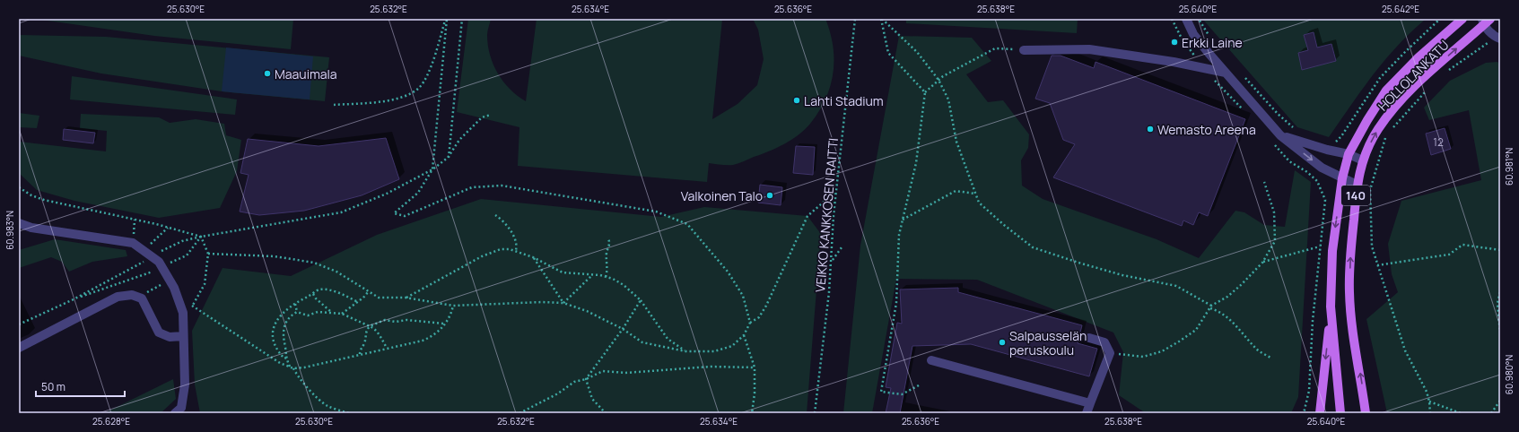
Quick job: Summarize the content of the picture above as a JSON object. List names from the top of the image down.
{
  "streets": {
    "main road": ["HOLLOLANKATU", "140"],
    "path": ["VEIKKO KANKKOSEN RAITTI"]
  },
  "places": [
    "Erkki Laine",
    "Maauimala",
    "Lahti Stadium",
    "Wemasto Areena",
    "Valkoinen Talo",
    "Salpausselän peruskoulu"
  ],
  "house_numbers": ["12"],
  "scale_bar": "50 m",
  "coordinates": [
    "25.630°E",
    "25.632°E",
    "25.634°E",
    "25.636°E",
    "25.638°E",
    "25.640°E",
    "25.642°E",
    "60.981°N",
    "60.983°N",
    "60.980°N",
    "25.628°E"
  ]
}
